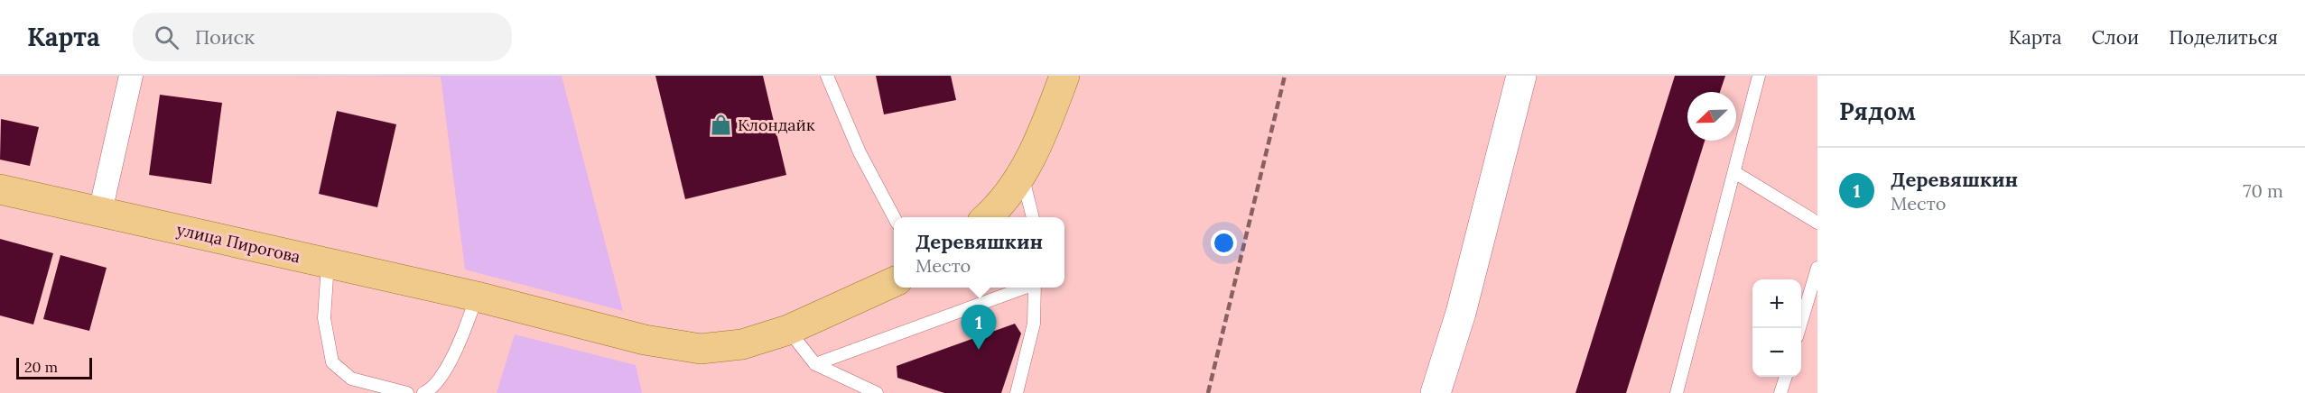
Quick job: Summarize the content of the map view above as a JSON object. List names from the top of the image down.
{
  "streets": {
    "main road": ["улица Пирогова"]
  },
  "places": {
    "shop": ["Клондайк"]
  },
  "scale_bar": "20 m",
  "north": "bottom left",
  "page": {
    "header": "Карта",
    "search": "Поиск",
    "nav": ["Карта", "Слои", "Поделиться"],
    "heading": "Рядом",
    "list": [
      {
        "mark": "1",
        "name": "Деревяшкин",
        "note": "Место",
        "value": "70 m"
      }
    ],
    "popup": ["Деревяшкин", "Место"],
    "map_buttons": ["+", "−"],
    "pins": "1",
    "scale": "20 m"
  }
}
